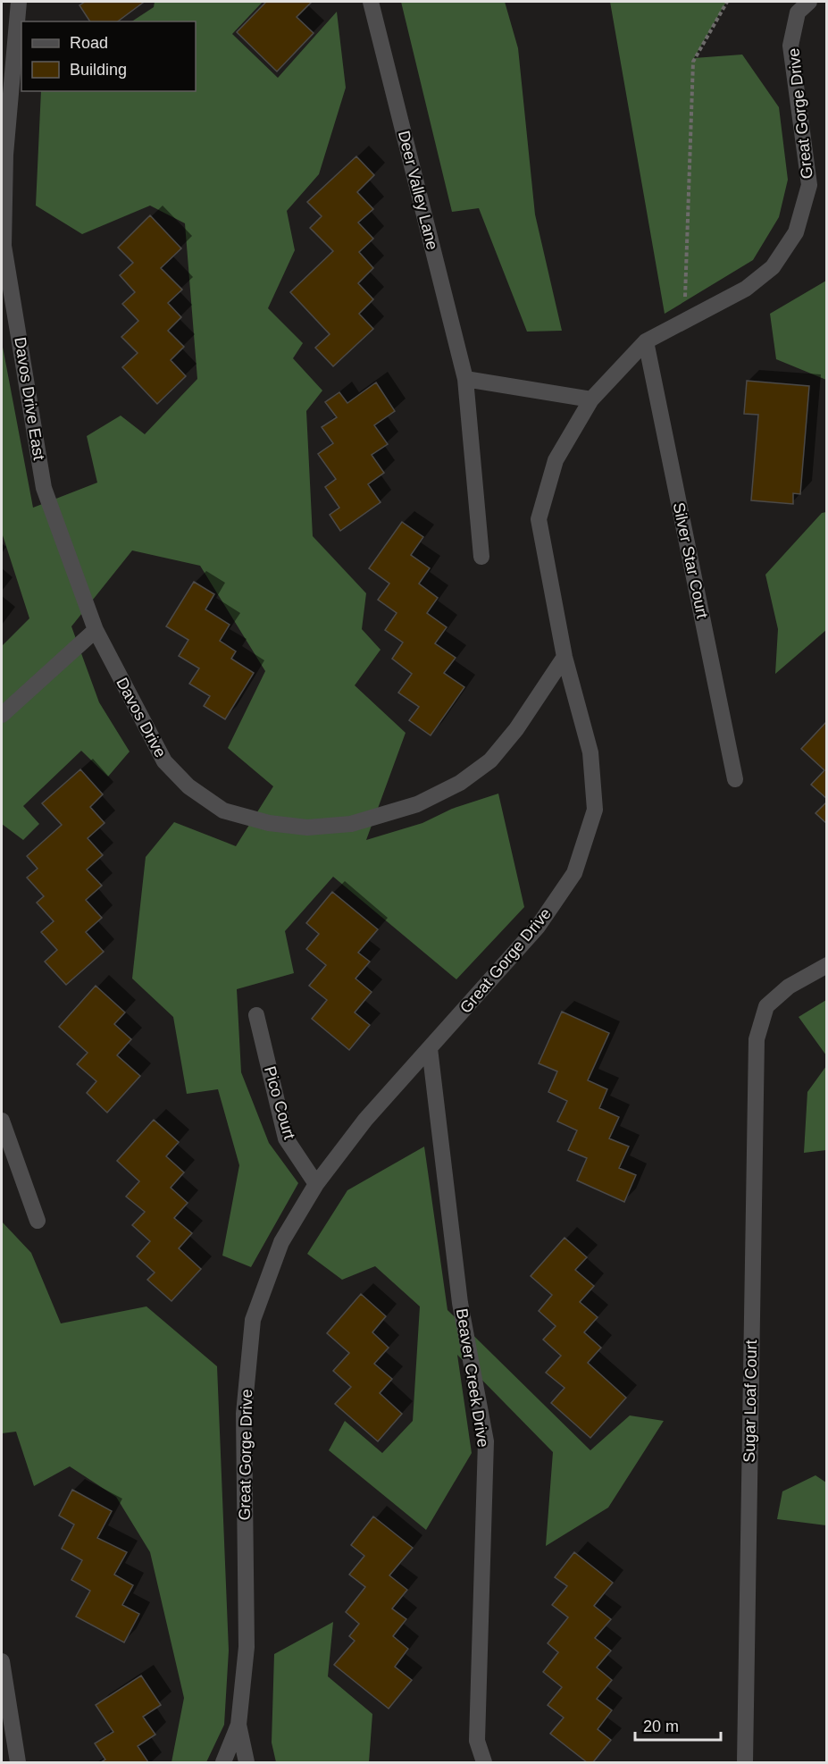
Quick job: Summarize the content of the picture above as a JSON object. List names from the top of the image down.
{
  "streets": {
    "street": [
      "Great Gorge Drive",
      "Deer Valley Lane",
      "Davos Drive East",
      "Silver Star Court",
      "Davos Drive",
      "Pico Court",
      "Beaver Creek Drive",
      "Sugar Loaf Court"
    ]
  },
  "crossings": [
    ["Great Gorge Drive", "Silver Star Court"],
    ["Great Gorge Drive", "Davos Drive"],
    ["Great Gorge Drive", "Pico Court"],
    ["Great Gorge Drive", "Beaver Creek Drive"],
    ["Davos Drive East", "Davos Drive"]
  ],
  "legend": ["Road", "Building"],
  "scale_bar": "20 m"
}
